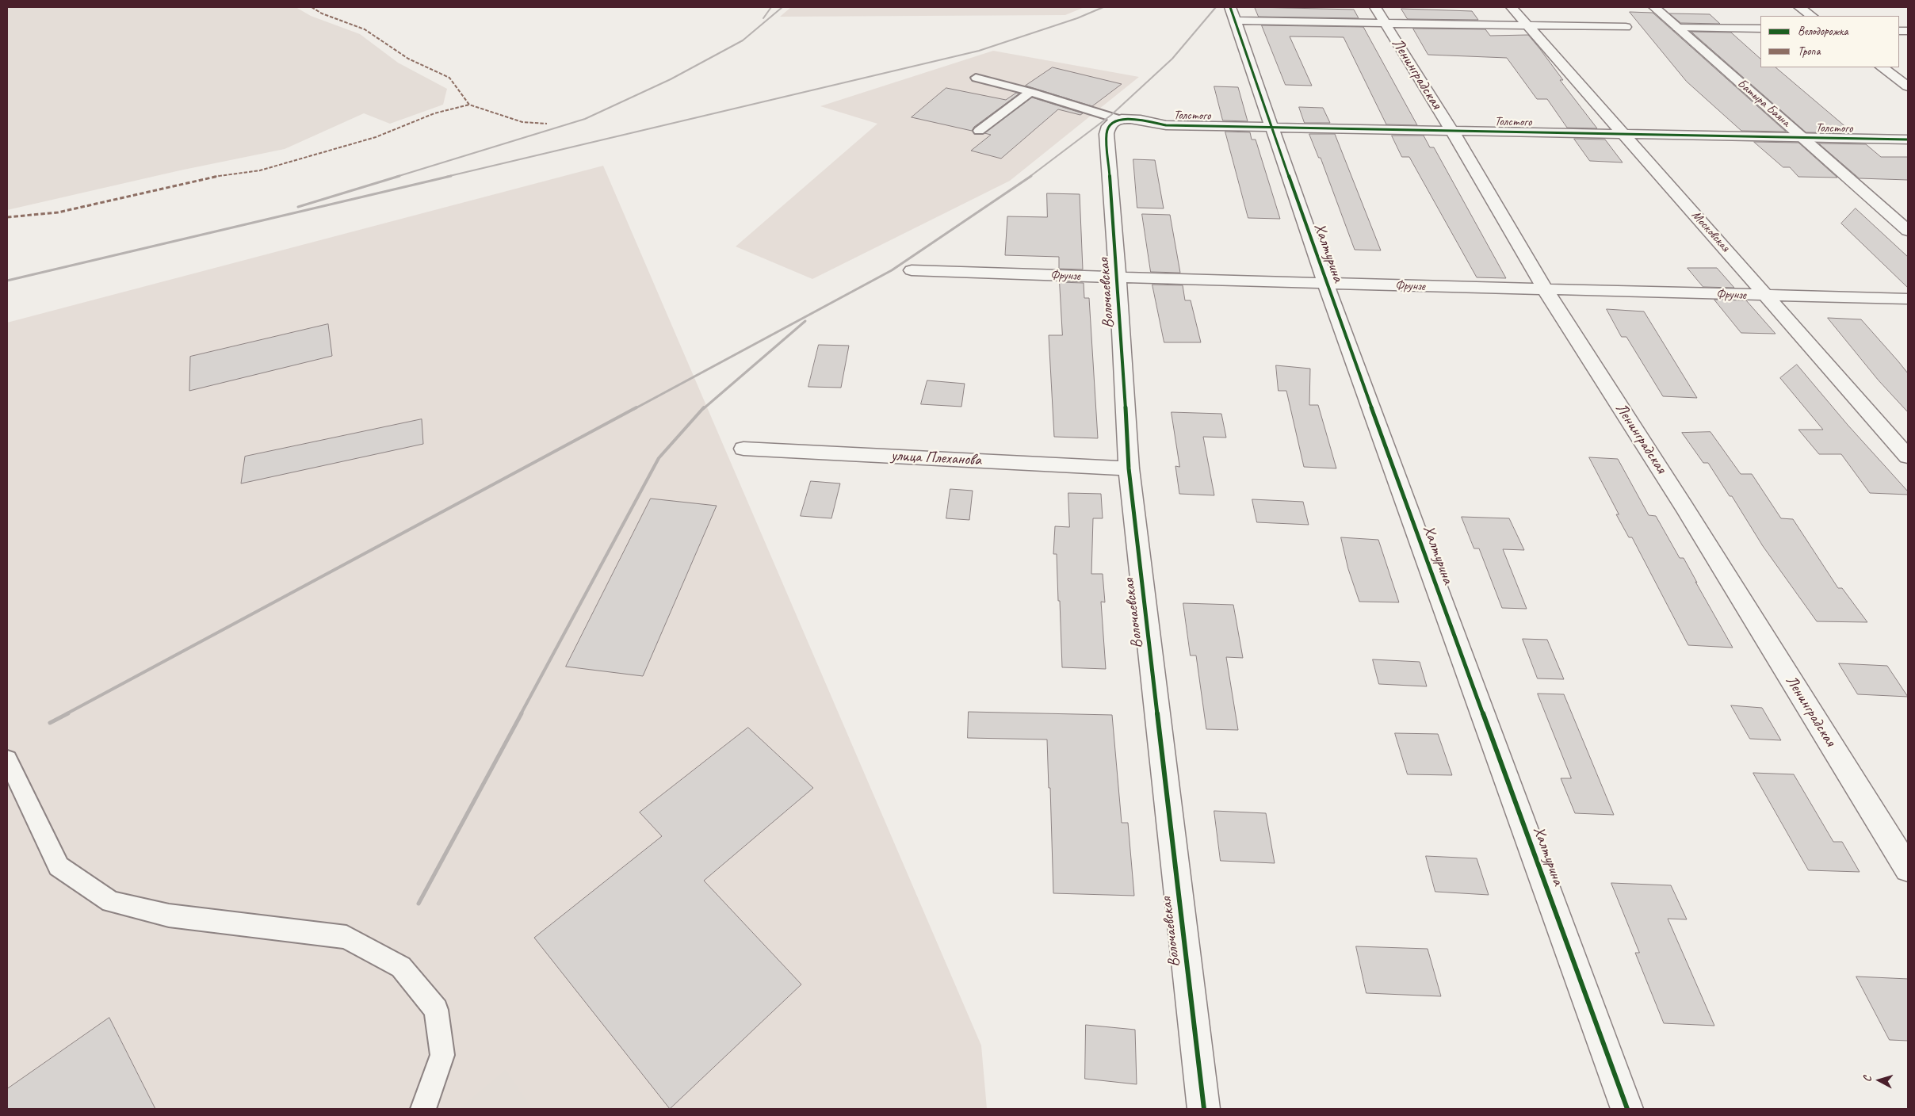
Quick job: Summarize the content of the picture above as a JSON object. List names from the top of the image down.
{
  "streets": {
    "street": [
      "Ленинградская",
      "Батыра Баяна",
      "Толстого",
      "Московская",
      "Халтурина",
      "Фрунзе",
      "Волочаевская",
      "улица Плеханова"
    ]
  },
  "crossings": [
    ["Ленинградская", "Толстого"],
    ["Ленинградская", "Фрунзе"],
    ["Батыра Баяна", "Толстого"],
    ["Толстого", "Московская"],
    ["Толстого", "Халтурина"],
    ["Толстого", "Волочаевская"],
    ["Московская", "Фрунзе"],
    ["Халтурина", "Фрунзе"],
    ["Фрунзе", "Волочаевская"],
    ["Волочаевская", "улица Плеханова"]
  ],
  "legend": ["Велодорожка", "Тропа"],
  "north": "left"
}
